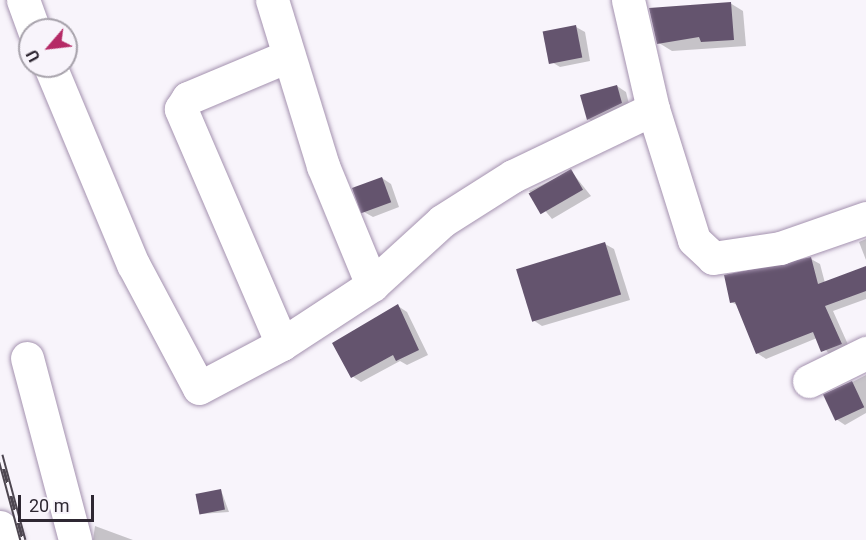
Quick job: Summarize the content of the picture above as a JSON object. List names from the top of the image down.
{
  "scale_bar": "20 m",
  "north": "bottom left"
}
